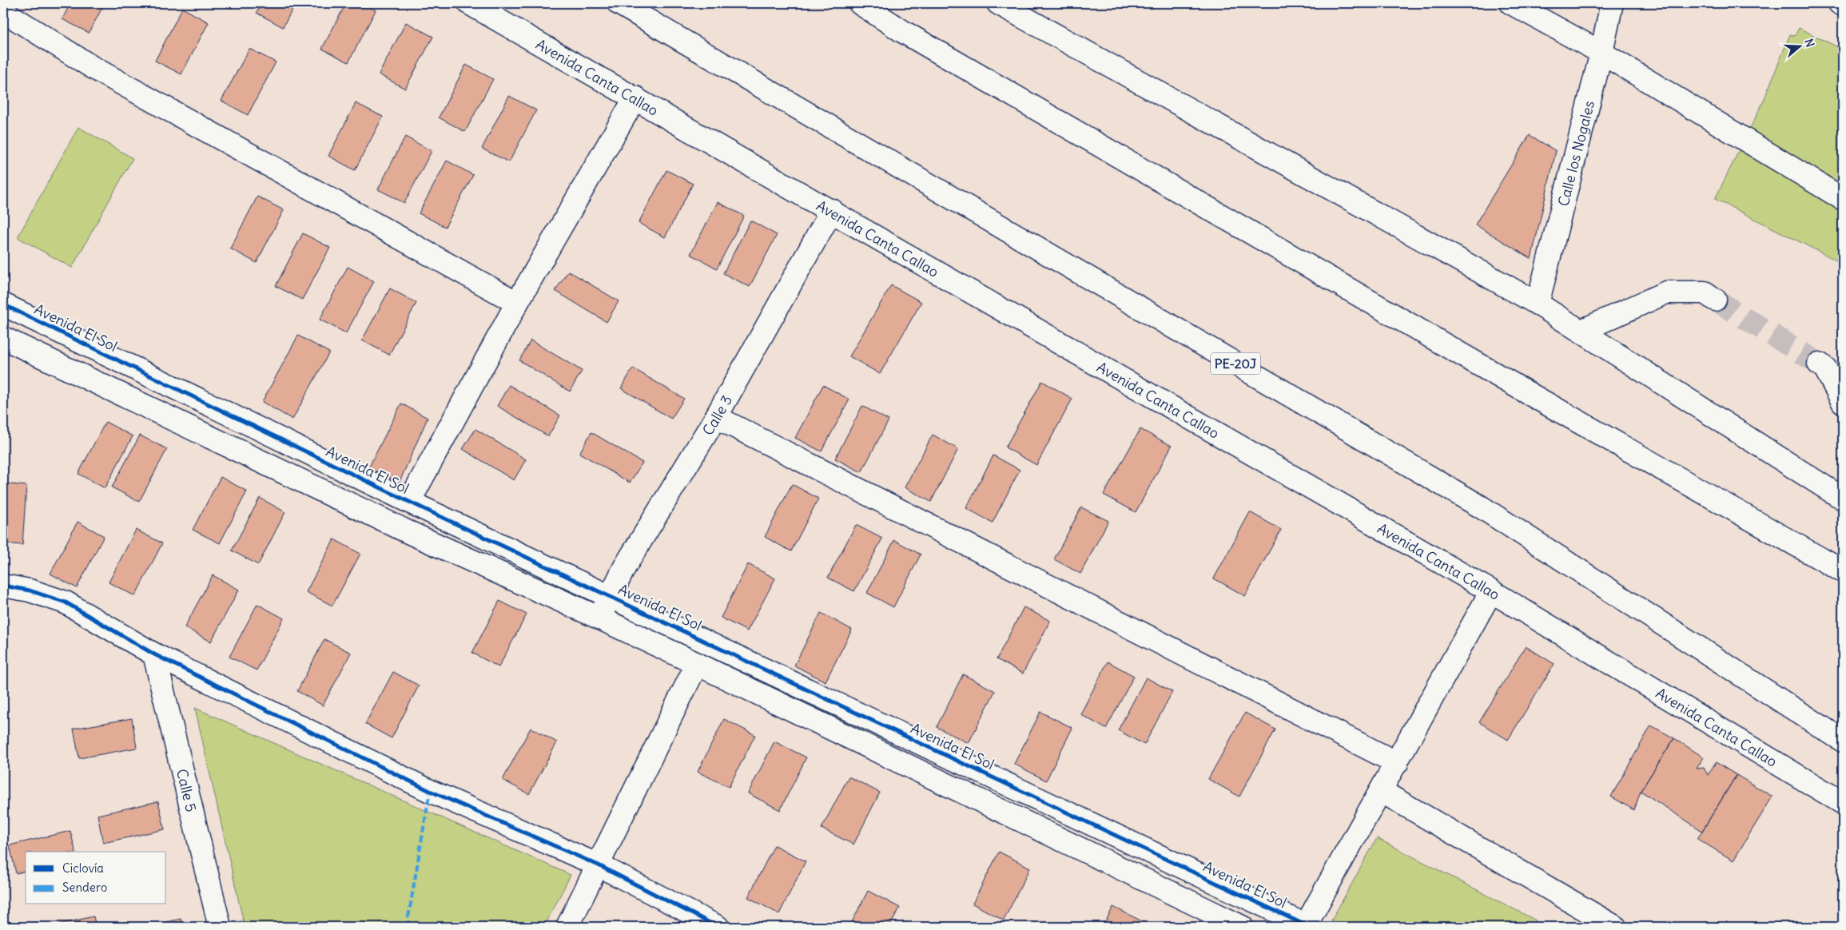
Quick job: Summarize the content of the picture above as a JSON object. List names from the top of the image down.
{
  "streets": {
    "main road": [
      "Avenida Canta Callao",
      "Calle los Nogales",
      "Avenida El Sol",
      "PE-20J",
      "Calle 3",
      "Calle 5"
    ]
  },
  "crossings": [
    ["Avenida Canta Callao", "Calle 3"],
    ["Avenida El Sol", "Calle 3"]
  ],
  "legend": ["Ciclovía", "Sendero"],
  "north": "right"
}
